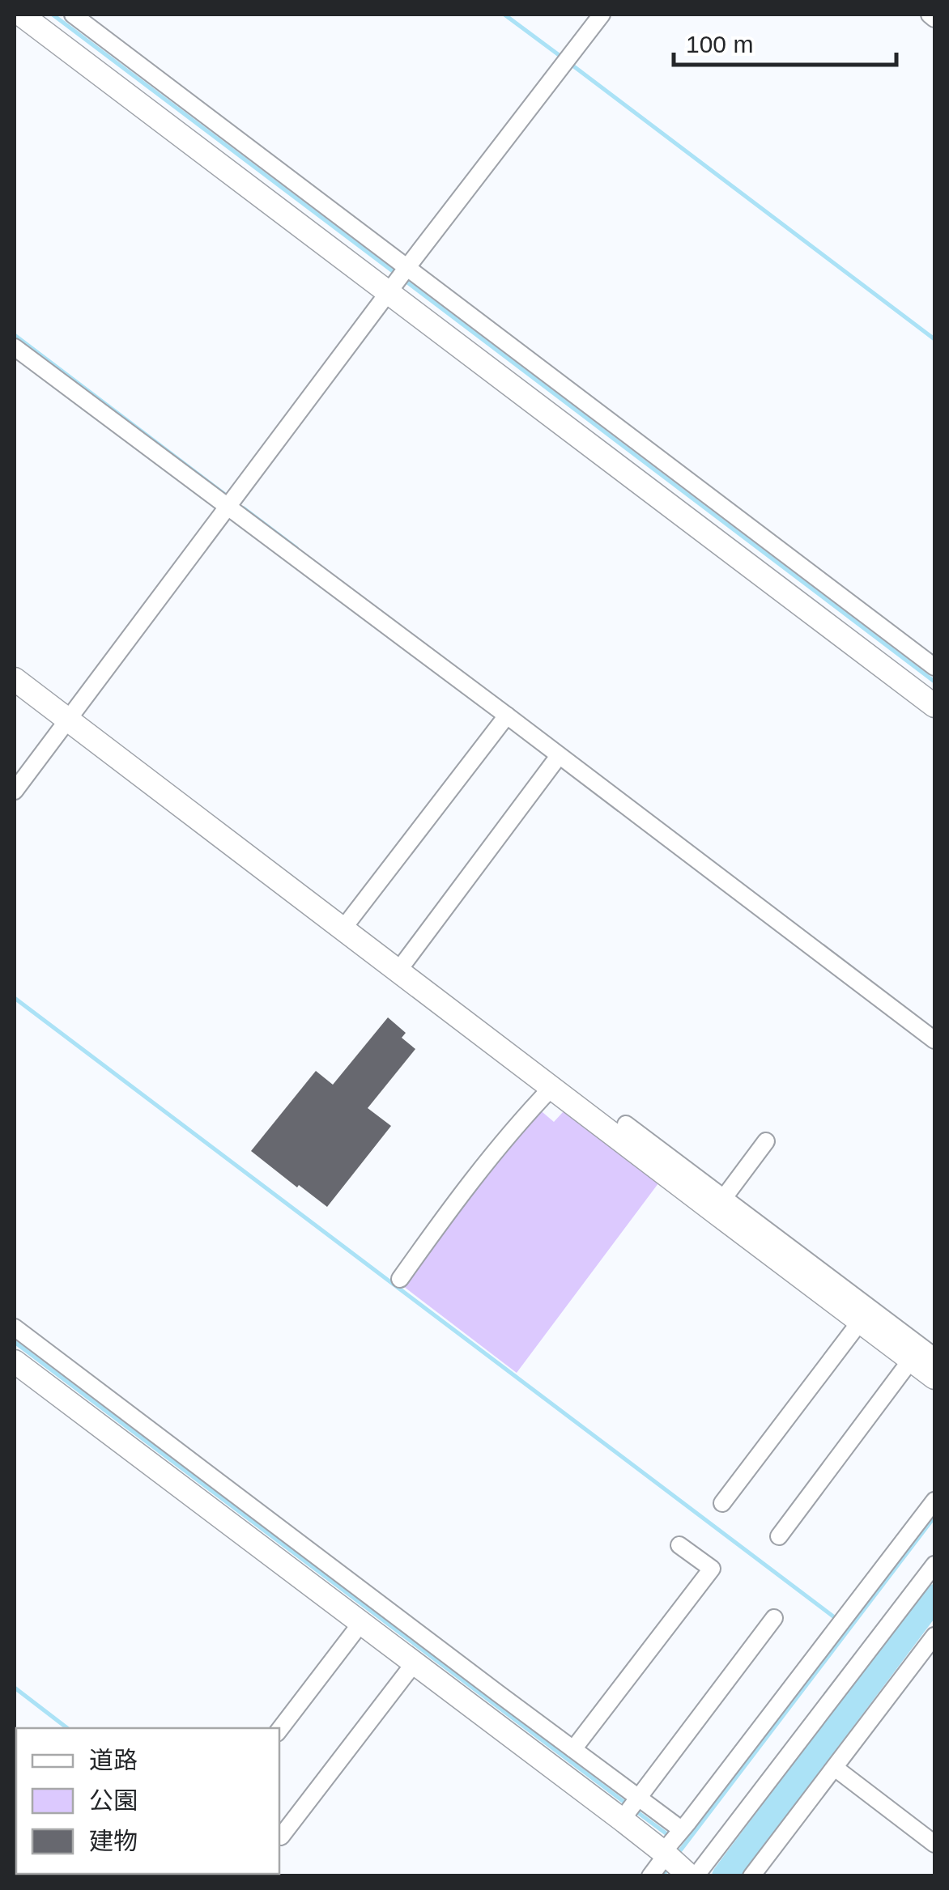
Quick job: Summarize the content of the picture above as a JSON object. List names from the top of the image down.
{
  "legend": ["道路", "公園", "建物"],
  "scale_bar": "100 m"
}
